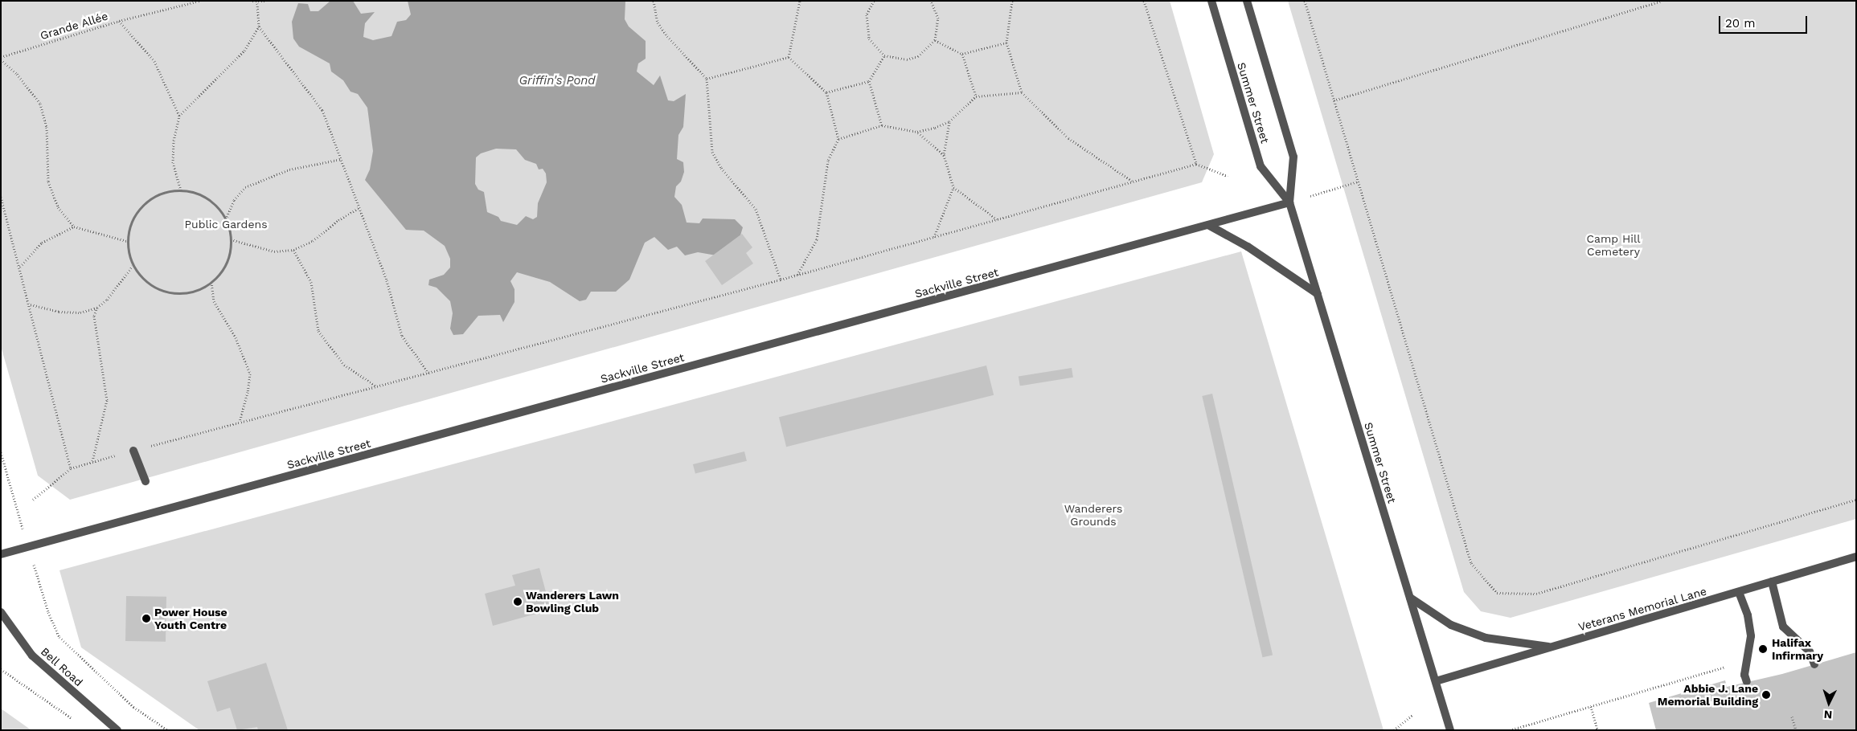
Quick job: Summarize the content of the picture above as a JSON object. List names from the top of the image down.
{
  "streets": {
    "street": [
      "Summer Street",
      "Sackville Street",
      "Veterans Memorial Lane",
      "Bell Road"
    ],
    "path": ["Grande Allée"]
  },
  "crossings": [
    ["Summer Street", "Sackville Street"],
    ["Summer Street", "Veterans Memorial Lane"]
  ],
  "water": ["Griffin's Pond"],
  "parks": ["Public Gardens", "Camp Hill Cemetery", "Wanderers Grounds"],
  "places": [
    "Wanderers Lawn Bowling Club",
    "Power House Youth Centre",
    "Halifax Infirmary",
    "Abbie J. Lane Memorial Building"
  ],
  "scale_bar": "20 m",
  "north": "bottom"
}
